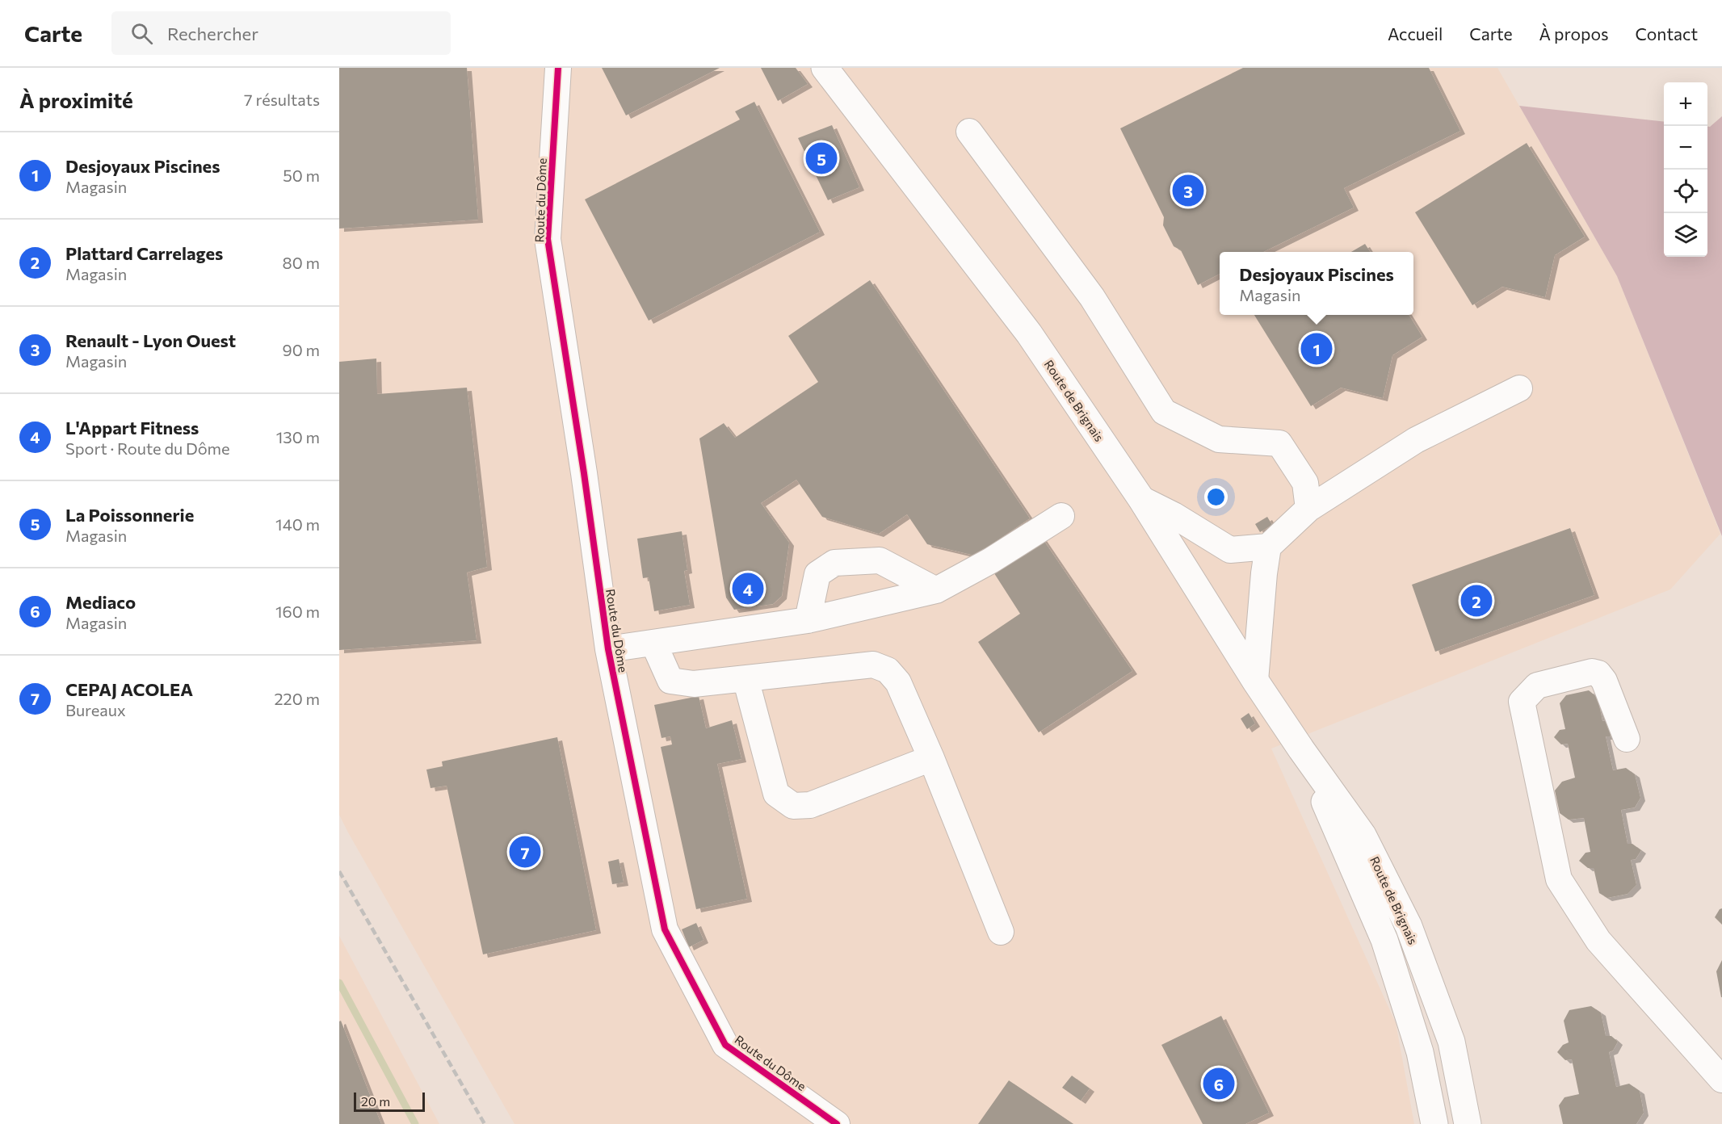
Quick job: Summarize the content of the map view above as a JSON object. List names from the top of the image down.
{
  "streets": {
    "main road": ["Route de Brignais"],
    "street": ["Route du Dôme"]
  },
  "scale_bar": "20 m",
  "page": {
    "header": "Carte",
    "search": "Rechercher",
    "nav": [
      "Accueil",
      "Carte",
      "À propos",
      "Contact"
    ],
    "heading": ["À proximité", "7 résultats"],
    "map_buttons": ["+", "−"],
    "list": [
      {
        "mark": "1",
        "name": "Desjoyaux Piscines",
        "note": "Magasin",
        "value": "50 m"
      },
      {
        "mark": "2",
        "name": "Plattard Carrelages",
        "note": "Magasin",
        "value": "80 m"
      },
      {
        "mark": "3",
        "name": "Renault - Lyon Ouest",
        "note": "Magasin",
        "value": "90 m"
      },
      {
        "mark": "4",
        "name": "L'Appart Fitness",
        "note": "Sport · Route du Dôme",
        "value": "130 m"
      },
      {
        "mark": "5",
        "name": "La Poissonnerie",
        "note": "Magasin",
        "value": "140 m"
      },
      {
        "mark": "6",
        "name": "Mediaco",
        "note": "Magasin",
        "value": "160 m"
      },
      {
        "mark": "7",
        "name": "CEPAJ ACOLEA",
        "note": "Bureaux",
        "value": "220 m"
      }
    ],
    "pins": [
      "5",
      "3",
      "1",
      "4",
      "2",
      "7",
      "6"
    ],
    "popup": ["Desjoyaux Piscines", "Magasin"],
    "scale": "20 m"
  }
}
